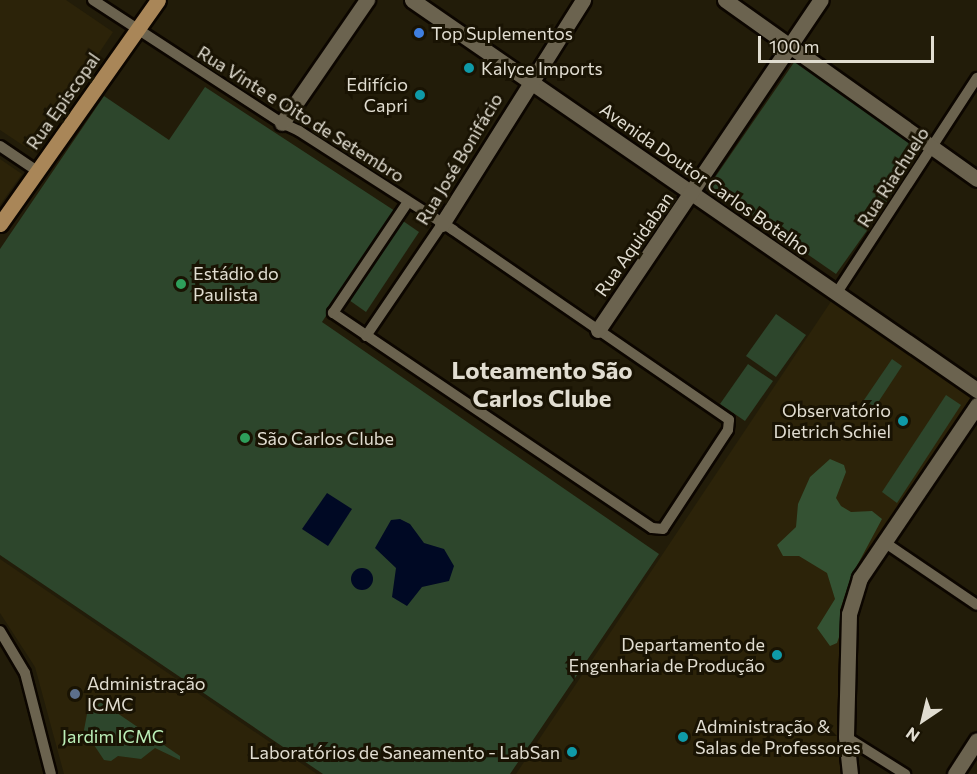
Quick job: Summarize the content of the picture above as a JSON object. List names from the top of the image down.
{
  "streets": {
    "main road": [
      "Rua Episcopal",
      "Rua José Bonifácio",
      "Avenida Doutor Carlos Botelho",
      "Rua Aquidaban"
    ],
    "street": ["Rua Vinte e Oito de Setembro", "Rua Riachuelo"]
  },
  "crossings": [
    ["Rua Episcopal", "Rua Vinte e Oito de Setembro"],
    ["Rua Vinte e Oito de Setembro", "Rua José Bonifácio"],
    ["Rua Vinte e Oito de Setembro", "Rua Aquidaban"],
    ["Rua José Bonifácio", "Avenida Doutor Carlos Botelho"],
    ["Rua Riachuelo", "Avenida Doutor Carlos Botelho"],
    ["Avenida Doutor Carlos Botelho", "Rua Aquidaban"]
  ],
  "districts": ["Loteamento São Carlos Clube"],
  "parks": ["Jardim ICMC"],
  "places": [
    "Top Suplementos",
    "Kalyce Imports",
    "Edifício Capri",
    "Estádio do Paulista",
    "Observatório Dietrich Schiel",
    "São Carlos Clube",
    "Departamento de Engenharia de Produção",
    "Administração ICMC",
    "Administração & Salas de Professores",
    "Laboratórios de Saneamento - LabSan"
  ],
  "scale_bar": "100 m",
  "north": "bottom left"
}
